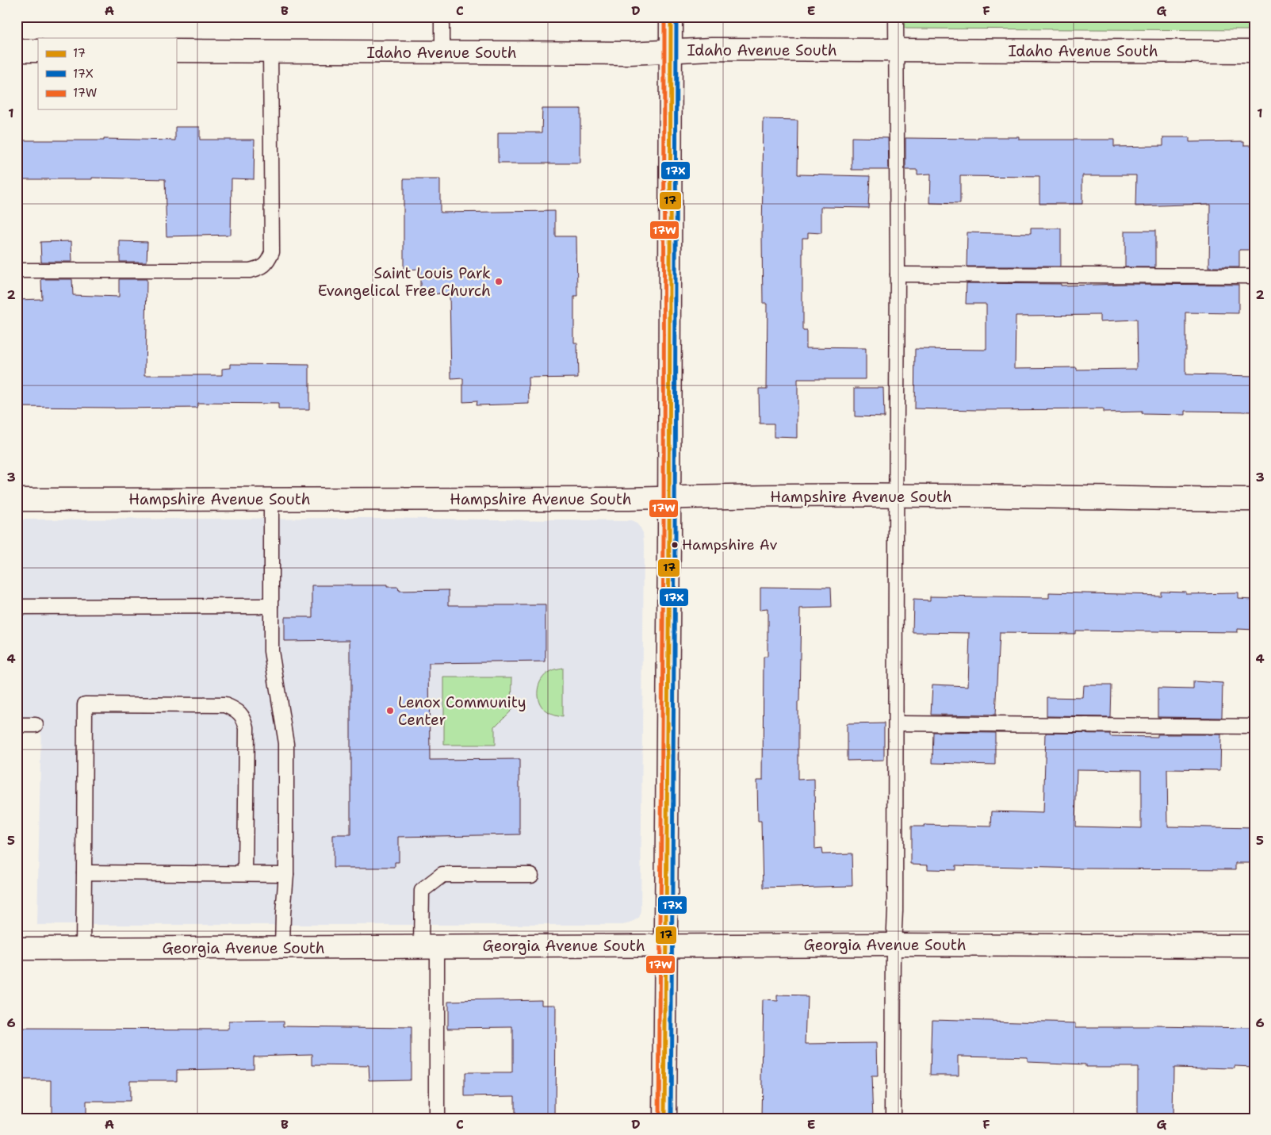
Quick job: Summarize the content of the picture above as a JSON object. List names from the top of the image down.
{
  "streets": {
    "street": ["Idaho Avenue South", "Hampshire Avenue South", "Georgia Avenue South"]
  },
  "places": ["Saint Louis Park Evangelical Free Church", "Hampshire Av", "Lenox Community Center"],
  "lines": ["transit line 17", "transit line 17X", "transit line 17W"],
  "legend": ["17", "17X", "17W"],
  "grid": {
    "columns": [
      "A",
      "B",
      "C",
      "D",
      "E",
      "F",
      "G"
    ],
    "rows": [
      "1",
      "2",
      "3",
      "4",
      "5",
      "6"
    ]
  }
}
